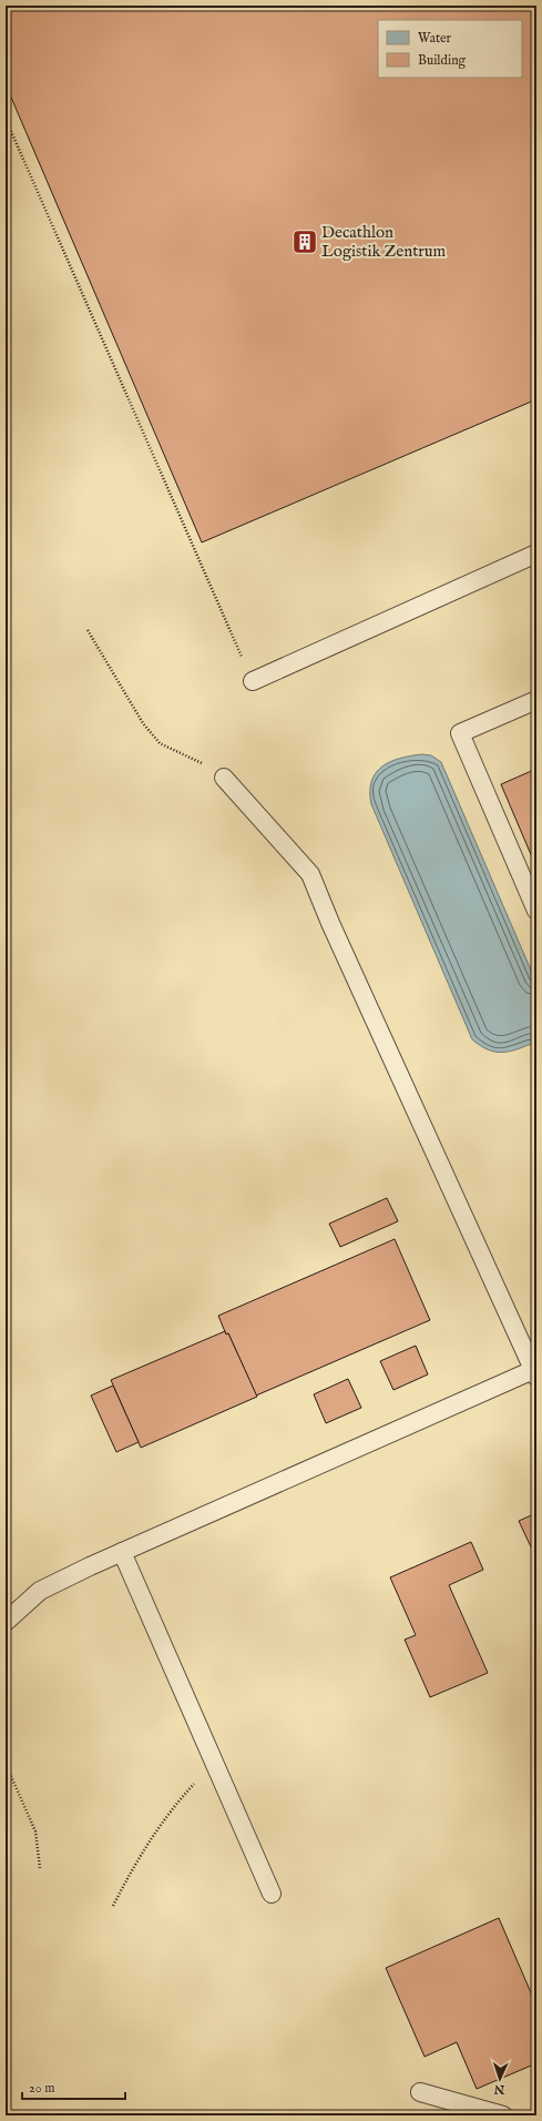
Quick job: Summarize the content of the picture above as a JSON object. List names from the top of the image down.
{
  "places": {
    "building": ["Decathlon Logistik Zentrum"]
  },
  "legend": ["Water", "Building"],
  "scale_bar": "20 m",
  "north": "bottom"
}
